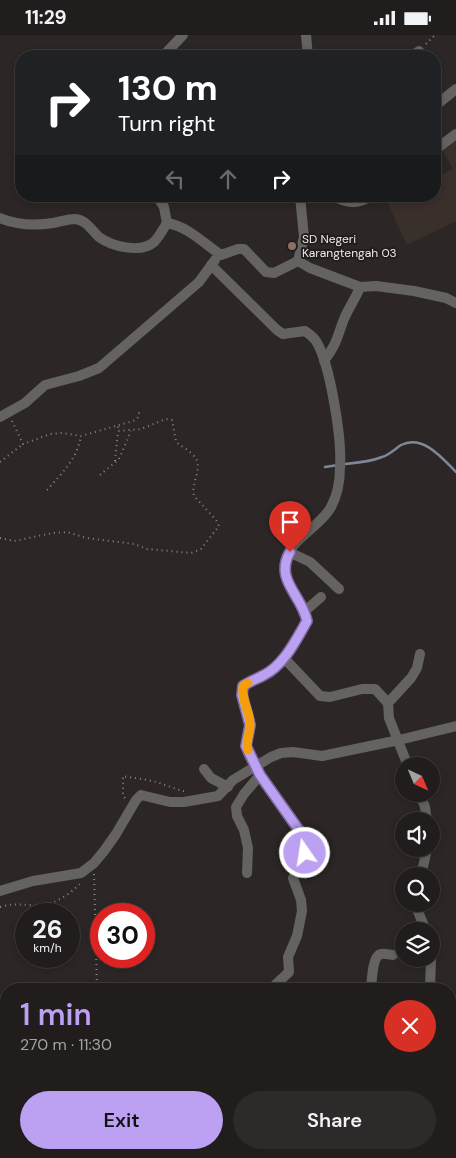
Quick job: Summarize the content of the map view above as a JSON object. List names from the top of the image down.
{
  "places": ["SD Negeri Karangtengah 03"],
  "north": "bottom right",
  "page": {
    "status": "11:29",
    "turn": ["130 m", "Turn right"],
    "speed": "26 km/h",
    "limit": "30",
    "heading": ["1 min", "270 m · 11:30"],
    "buttons": ["Exit", "Share"]
  }
}
